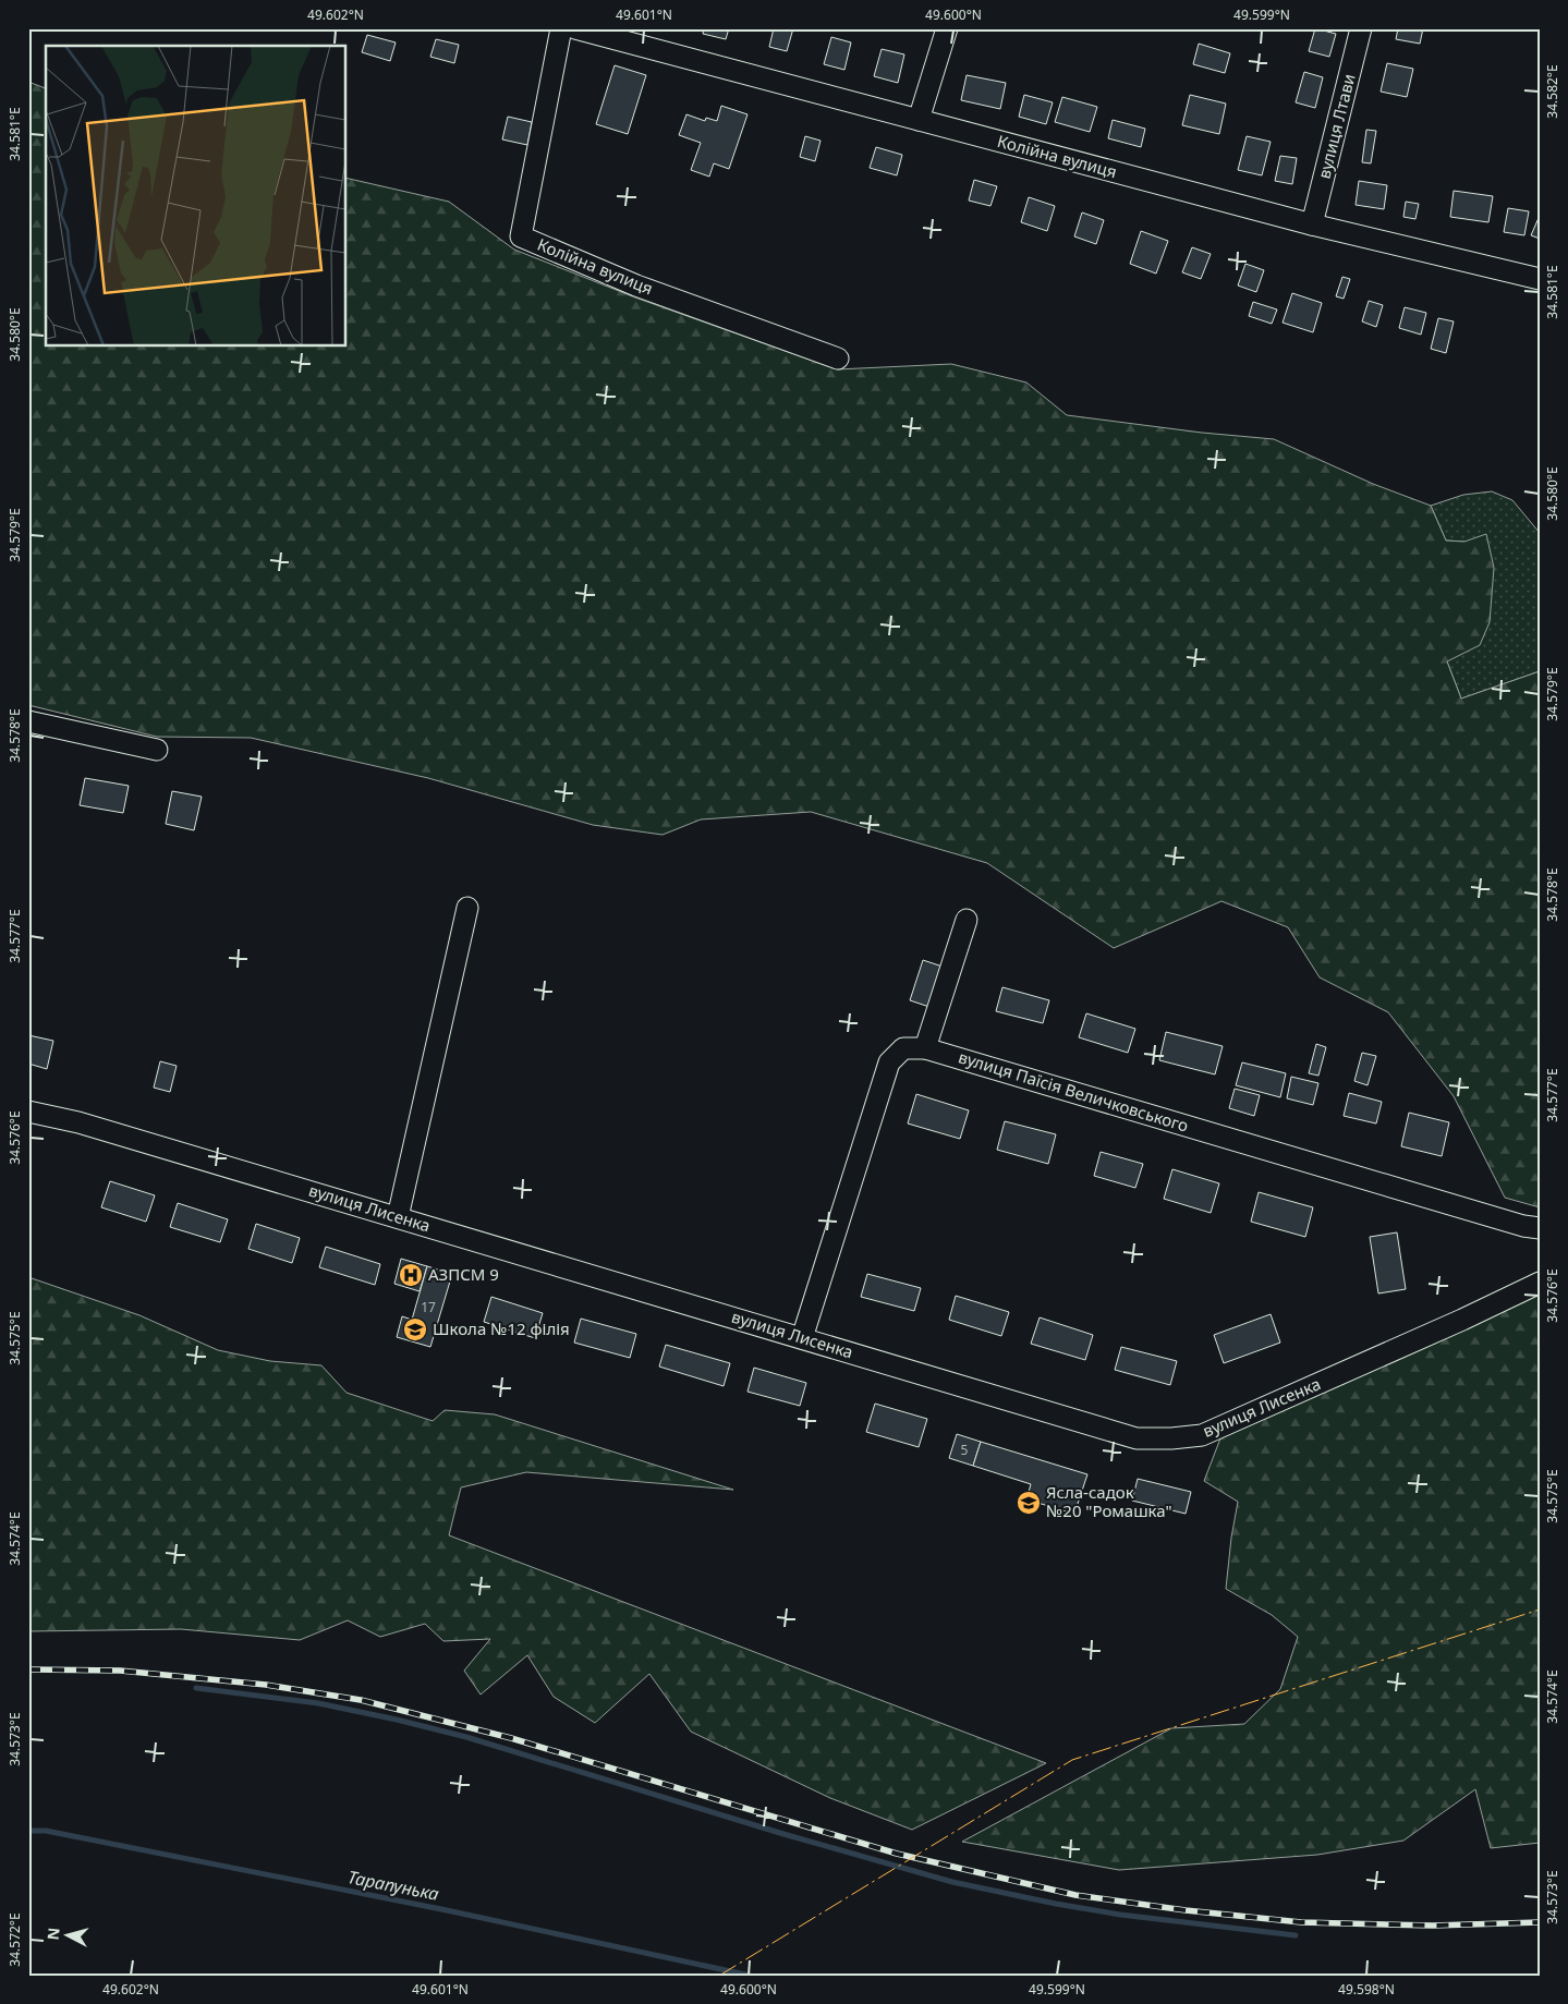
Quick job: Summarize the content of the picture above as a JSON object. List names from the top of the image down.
{
  "streets": {
    "street": [
      "вулиця Лтави",
      "Колійна вулиця",
      "вулиця Паїсія Величковського",
      "вулиця Лисенка"
    ]
  },
  "crossings": [
    ["вулиця Лтави", "Колійна вулиця"],
    ["вулиця Паїсія Величковського", "вулиця Лисенка"]
  ],
  "water": ["Тарапунька"],
  "places": {
    "hospital": ["АЗПСМ 9"],
    "school or university": ["Школа №12 філія", "Ясла-садок №20 \"Ромашка\""]
  },
  "house_numbers": ["17", "5"],
  "north": "left",
  "coordinates": [
    "49.602°N",
    "49.601°N",
    "49.600°N",
    "49.599°N",
    "34.582°E",
    "34.581°E",
    "34.580°E",
    "34.579°E",
    "34.578°E",
    "34.577°E",
    "34.576°E",
    "34.575°E",
    "34.574°E",
    "34.573°E",
    "34.572°E",
    "49.598°N"
  ]
}
